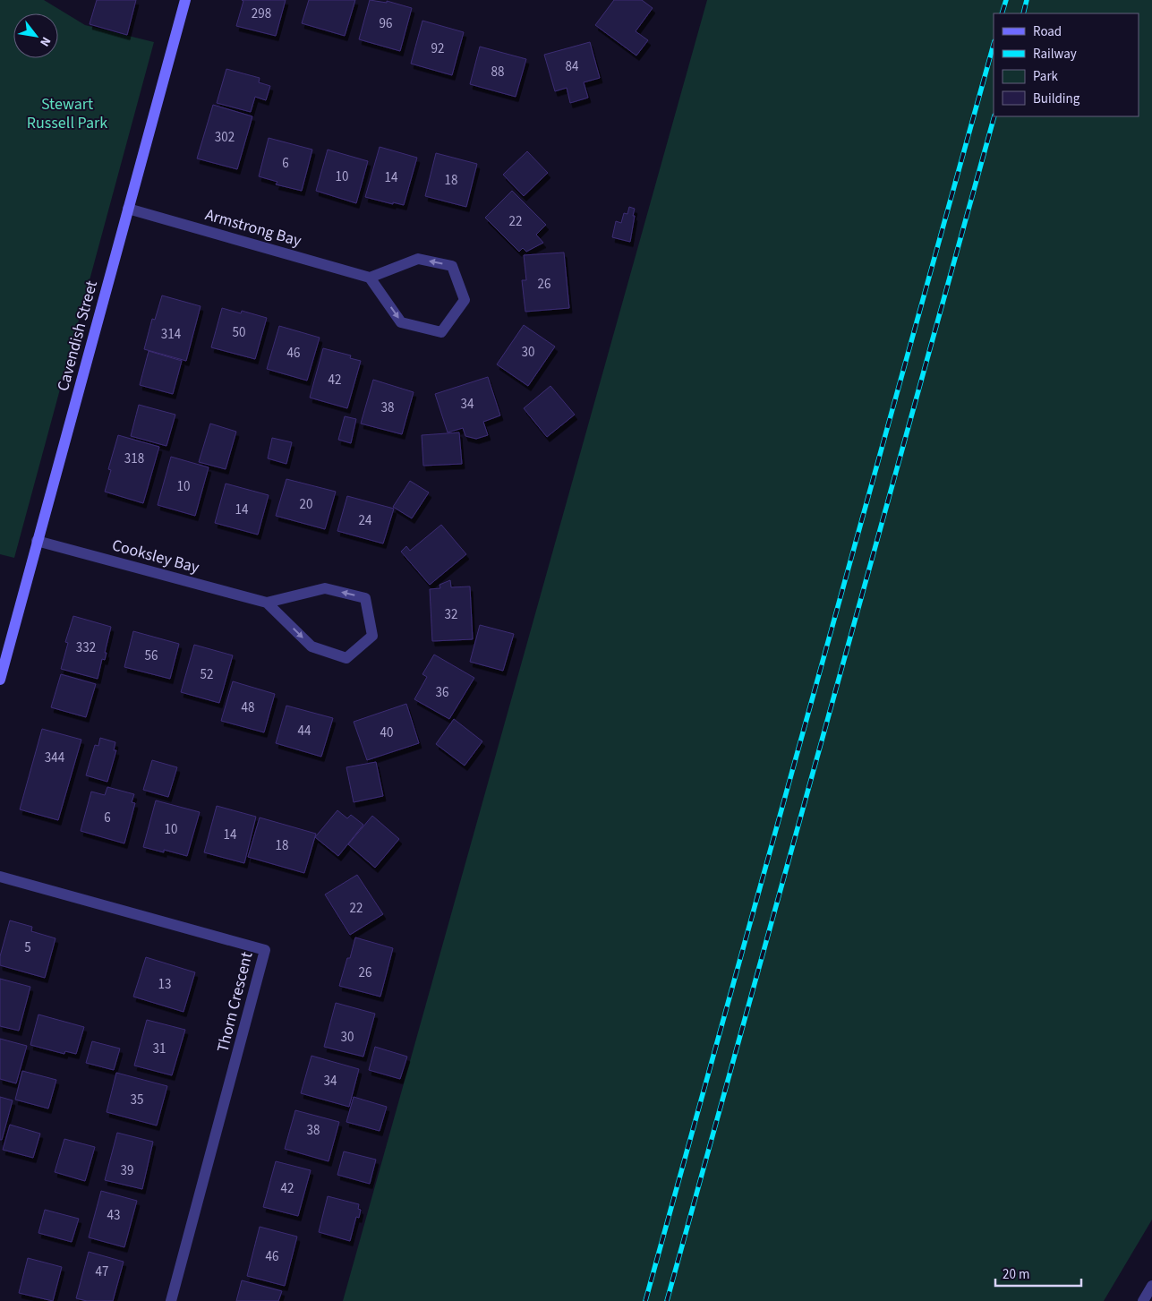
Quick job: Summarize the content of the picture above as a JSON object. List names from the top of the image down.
{
  "streets": {
    "street": [
      "Armstrong Bay",
      "Cavendish Street",
      "Cooksley Bay",
      "Thorn Crescent"
    ]
  },
  "crossings": [
    ["Armstrong Bay", "Cavendish Street"],
    ["Cavendish Street", "Cooksley Bay"]
  ],
  "parks": ["Stewart Russell Park"],
  "house_numbers": [
    "298",
    "96",
    "92",
    "84",
    "88",
    "302",
    "6",
    "10",
    "14",
    "18",
    "22",
    "26",
    "50",
    "314",
    "30",
    "46",
    "42",
    "34",
    "38",
    "318",
    "10",
    "20",
    "14",
    "24",
    "32",
    "332",
    "56",
    "52",
    "36",
    "48",
    "44",
    "40",
    "344",
    "6",
    "10",
    "14",
    "18",
    "22",
    "5",
    "26",
    "13",
    "30",
    "31",
    "34",
    "35",
    "38",
    "39",
    "42",
    "43",
    "46",
    "47"
  ],
  "legend": [
    "Road",
    "Railway",
    "Park",
    "Building"
  ],
  "scale_bar": "20 m",
  "north": "bottom right"
}
